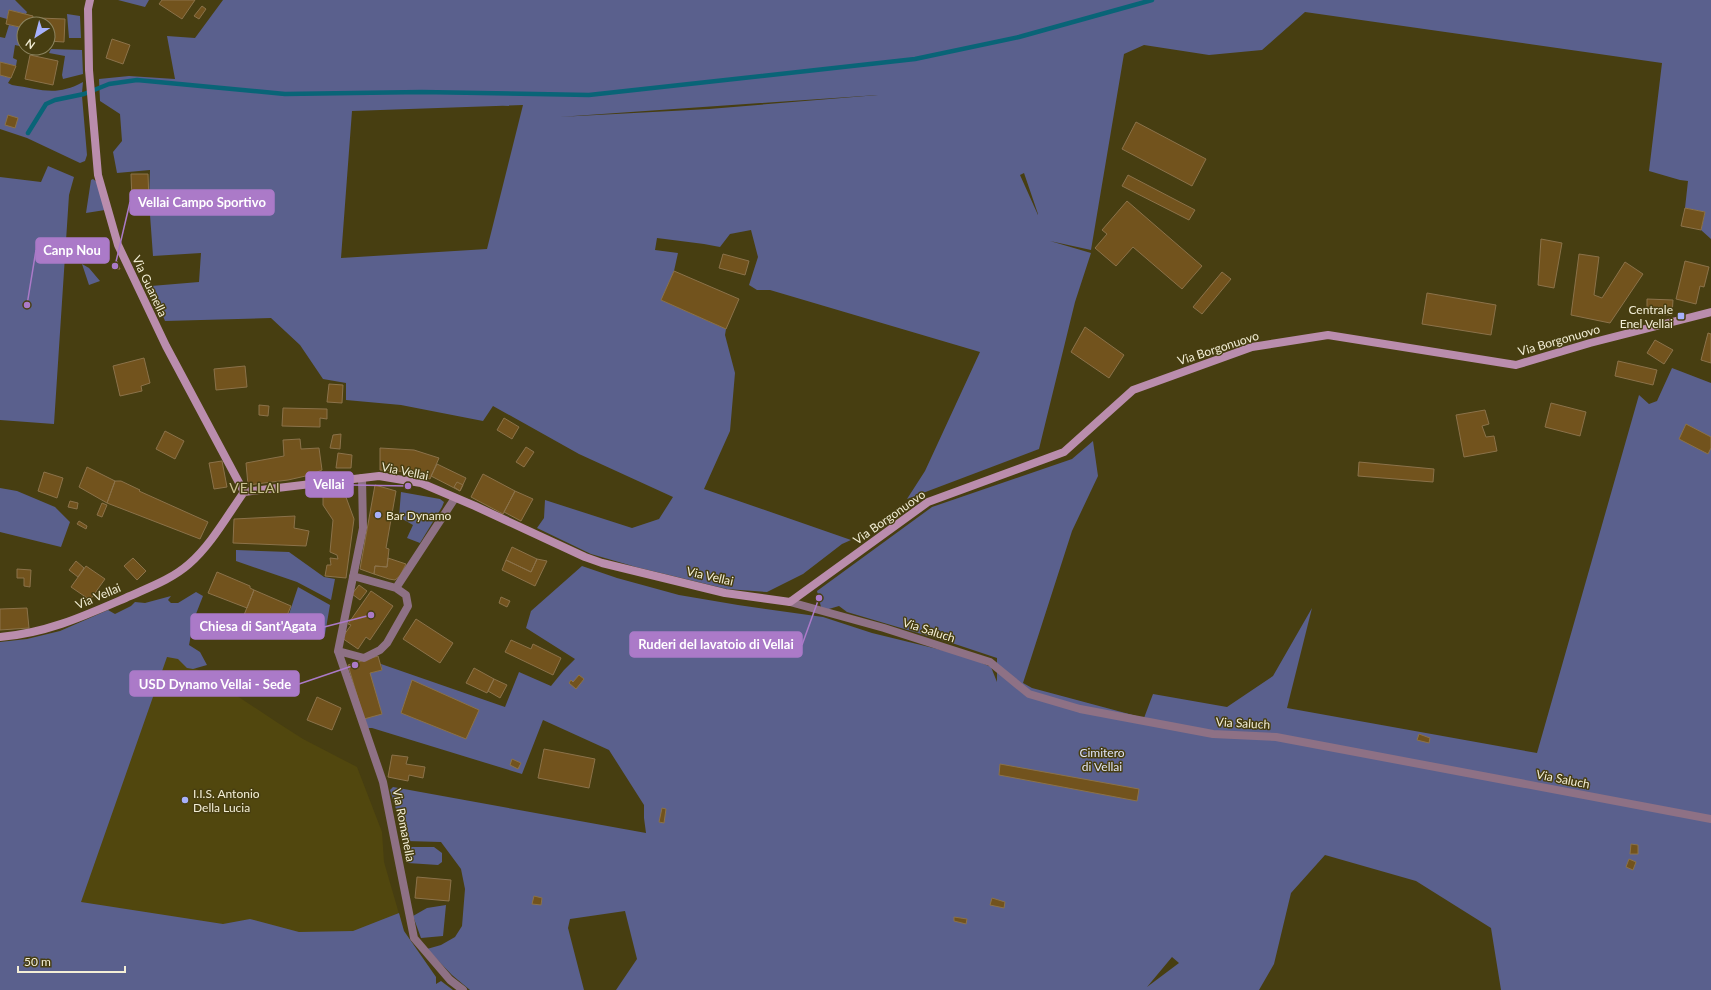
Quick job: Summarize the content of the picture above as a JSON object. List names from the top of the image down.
{
  "streets": {
    "street": [
      "Via Guanella",
      "Via Borgonuovo",
      "Via Vellai",
      "Via Saluch",
      "Via Romanella"
    ]
  },
  "crossings": [
    ["Via Guanella", "Via Vellai"],
    ["Via Borgonuovo", "Via Vellai"],
    ["Via Borgonuovo", "Via Saluch"],
    ["Via Vellai", "Via Saluch"]
  ],
  "districts": ["VELLAI"],
  "parks": ["Cimitero di Vellai"],
  "places": {
    "other": [
      "Vellai Campo Sportivo",
      "Canp Nou",
      "Vellai",
      "Bar Dynamo",
      "Ruderi del lavatoio di Vellai",
      "Chiesa di Sant'Agata",
      "USD Dynamo Vellai - Sede",
      "I.I.S. Antonio Della Lucia"
    ],
    "transit": ["Centrale Enel Vellai"]
  },
  "scale_bar": "50 m",
  "north": "bottom left"
}
